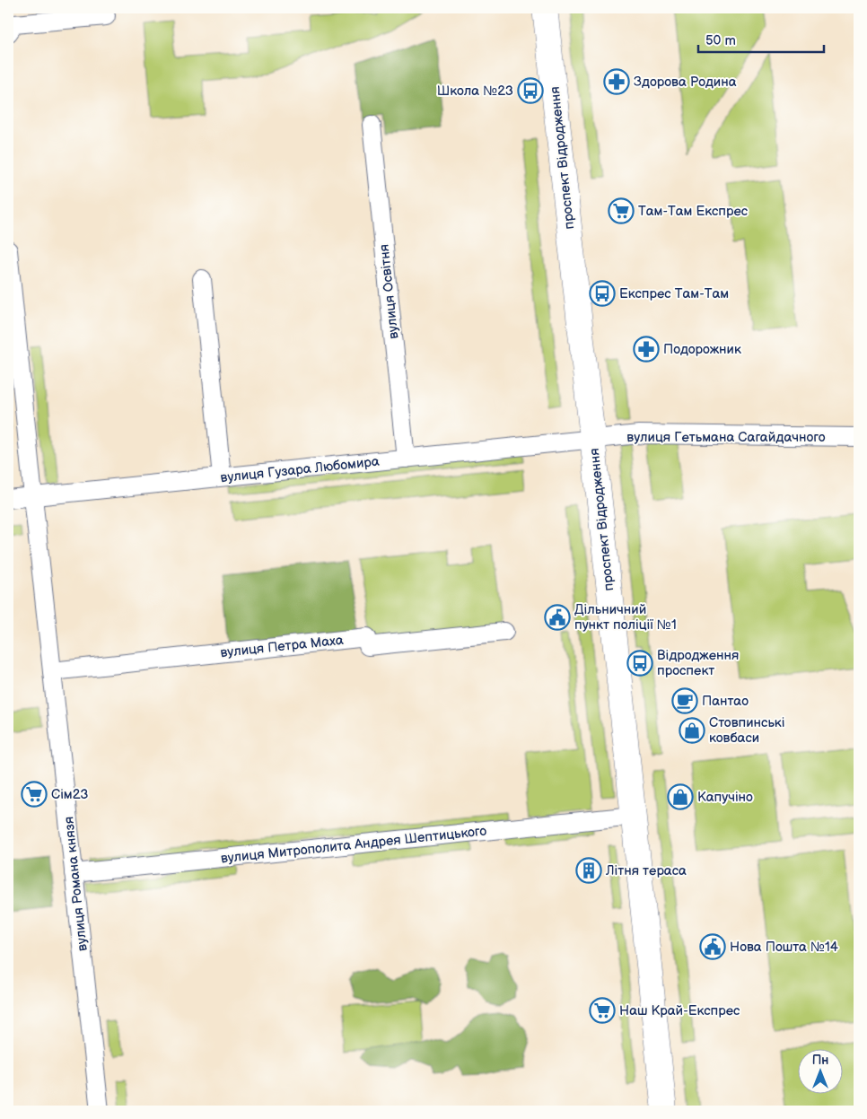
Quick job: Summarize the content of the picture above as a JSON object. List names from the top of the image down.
{
  "streets": {
    "main road": ["проспект Відродження"],
    "street": [
      "вулиця Освітня",
      "вулиця Гетьмана Сагайдачного",
      "вулиця Гузара Любомира",
      "вулиця Петра Маха",
      "вулиця Митрополита Андрея Шептицького",
      "вулиця Романа князя"
    ]
  },
  "crossings": [
    ["проспект Відродження", "вулиця Гетьмана Сагайдачного"],
    ["проспект Відродження", "вулиця Гузара Любомира"],
    ["проспект Відродження", "вулиця Митрополита Андрея Шептицького"],
    ["вулиця Освітня", "вулиця Гузара Любомира"],
    ["вулиця Гетьмана Сагайдачного", "вулиця Гузара Любомира"],
    ["вулиця Гузара Любомира", "вулиця Романа князя"],
    ["вулиця Петра Маха", "вулиця Романа князя"],
    ["вулиця Митрополита Андрея Шептицького", "вулиця Романа князя"]
  ],
  "places": {
    "pharmacy": ["Здорова Родина", "Подорожник"],
    "bus stop": ["Школа №23", "Експрес Там-Там", "Відродження проспект"],
    "supermarket": ["Там-Там Експрес", "Сім23", "Наш Край-Експрес"],
    "public building": ["Дільничний пункт поліції №1", "Нова Пошта №14"],
    "cafe": ["Пантао"],
    "shop": ["Стовпинські ковбаси", "Капучіно"],
    "building": ["Літня тераса"]
  },
  "scale_bar": "50 m",
  "north": "top"
}
